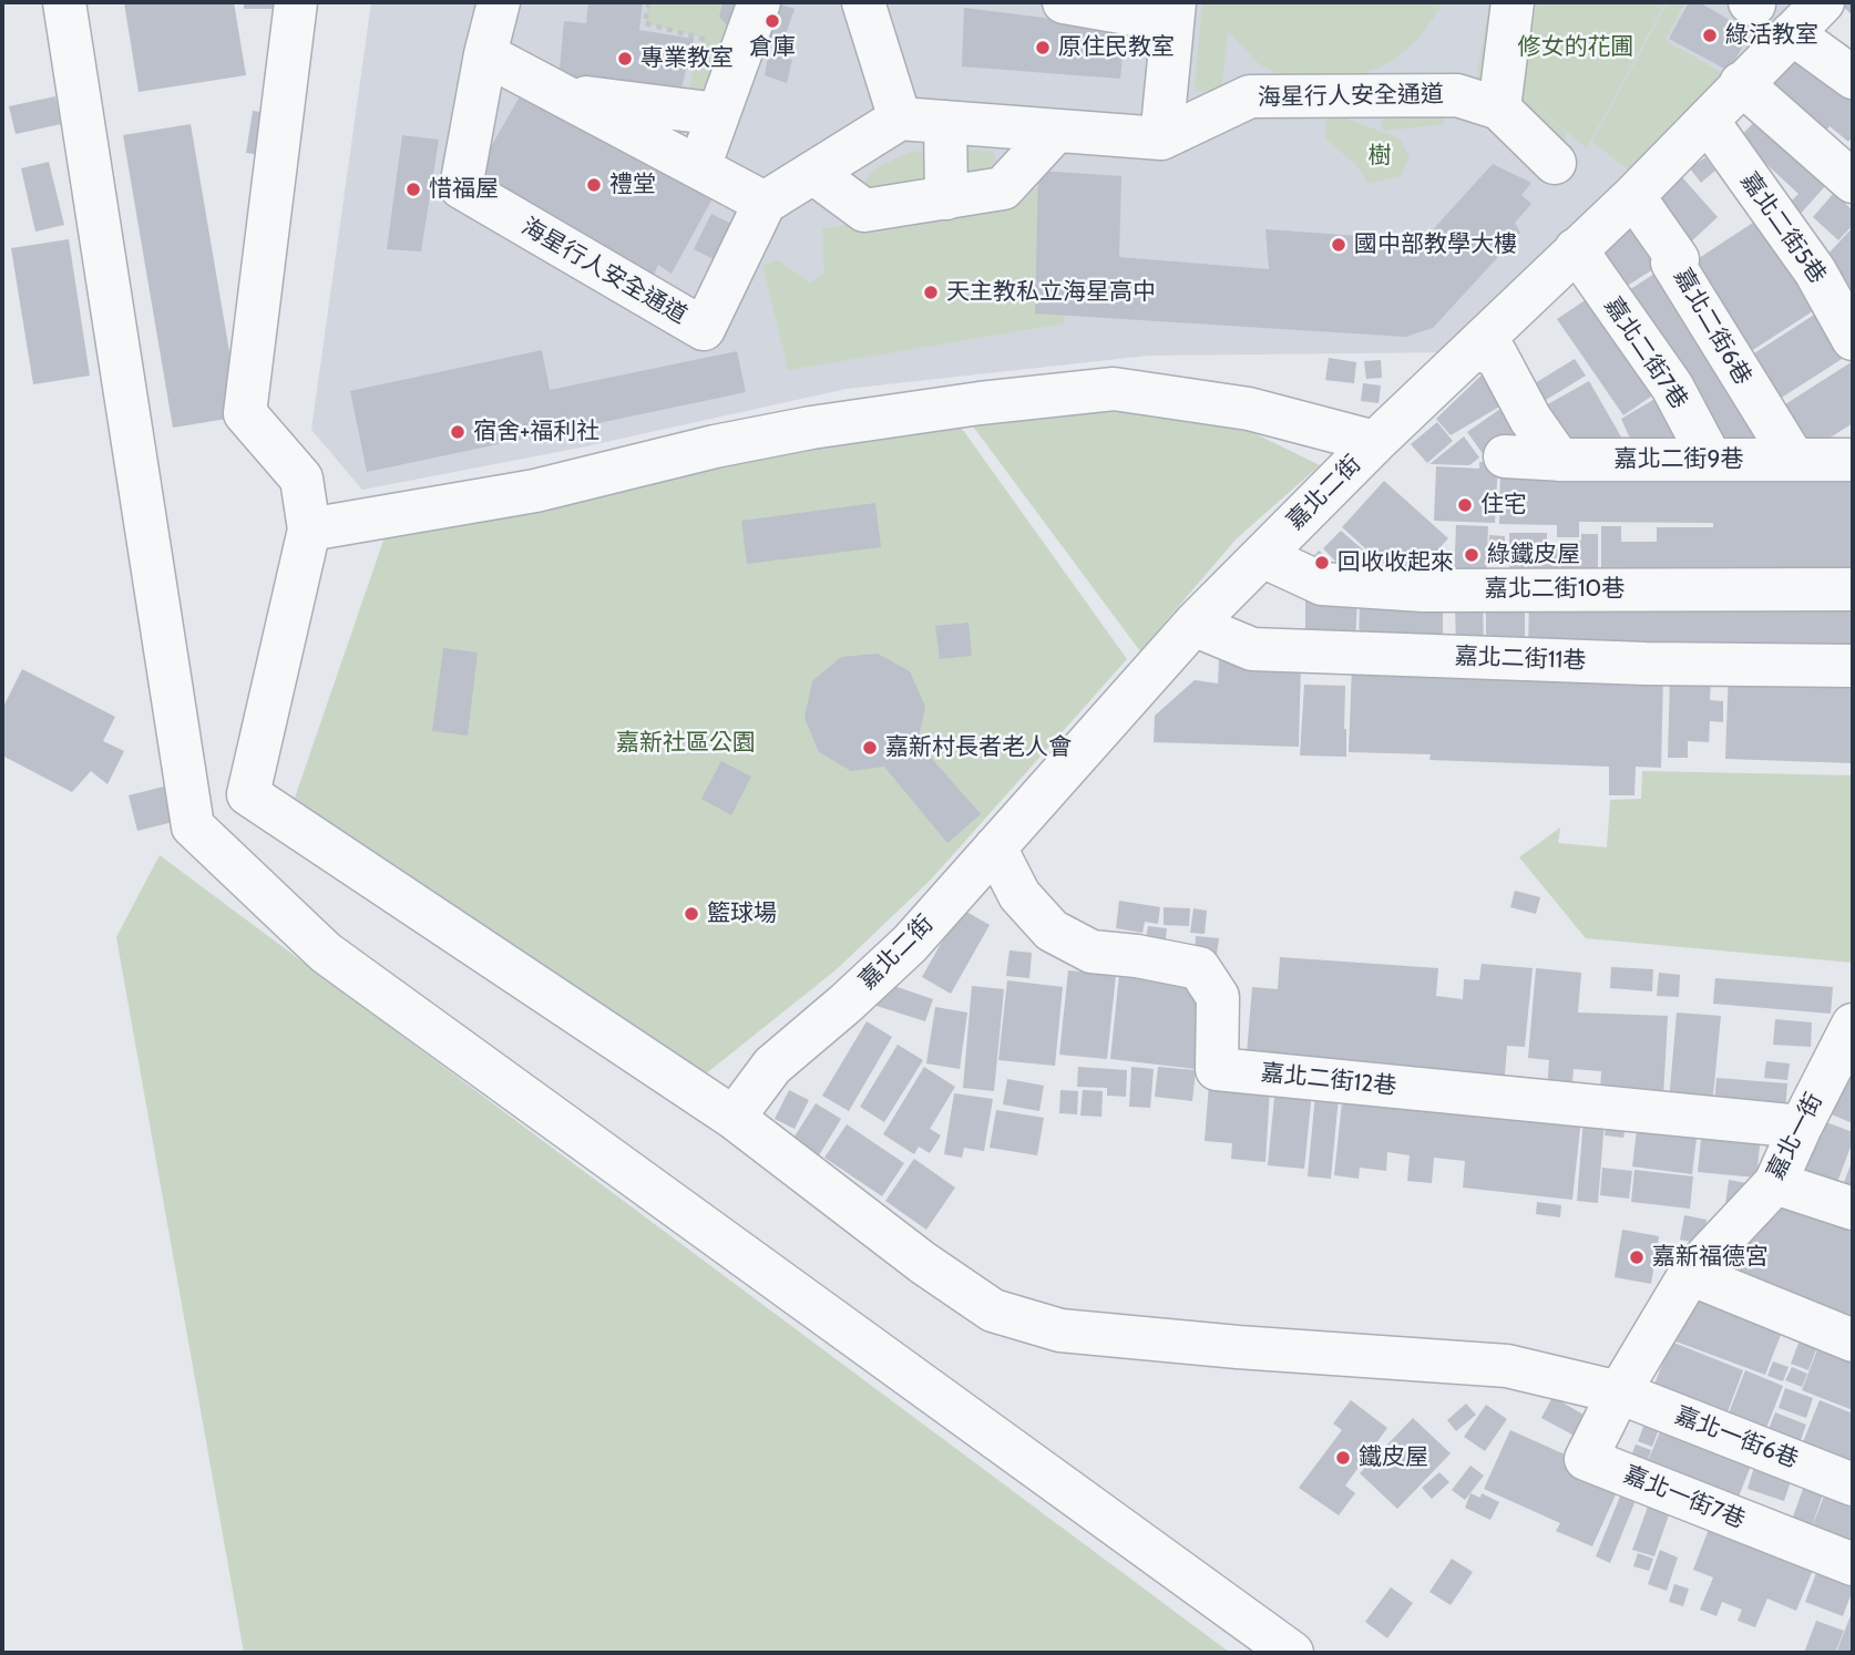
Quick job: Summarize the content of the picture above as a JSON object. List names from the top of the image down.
{
  "streets": {
    "street": [
      "海星行人安全通道",
      "嘉北二街5巷",
      "嘉北二街6巷",
      "嘉北二街7巷",
      "嘉北二街9巷",
      "嘉北二街",
      "嘉北二街10巷",
      "嘉北二街11巷",
      "嘉北二街12巷",
      "嘉北一街",
      "嘉北一街6巷",
      "嘉北一街7巷"
    ]
  },
  "crossings": [
    ["嘉北二街5巷", "嘉北二街"],
    ["嘉北二街6巷", "嘉北二街9巷"],
    ["嘉北二街6巷", "嘉北二街"],
    ["嘉北二街7巷", "嘉北二街9巷"],
    ["嘉北二街7巷", "嘉北二街"],
    ["嘉北二街", "嘉北二街10巷"],
    ["嘉北二街", "嘉北二街11巷"],
    ["嘉北二街", "嘉北二街12巷"],
    ["嘉北二街", "嘉北一街6巷"],
    ["嘉北二街12巷", "嘉北一街"],
    ["嘉北一街", "嘉北一街6巷"],
    ["嘉北一街", "嘉北一街7巷"],
    ["嘉北一街6巷", "嘉北一街7巷"]
  ],
  "parks": ["修女的花圃", "樹", "嘉新社區公園"],
  "places": [
    "倉庫",
    "綠活教室",
    "原住民教室",
    "專業教室",
    "禮堂",
    "惜福屋",
    "國中部教學大樓",
    "天主教私立海星高中",
    "宿舍+福利社",
    "住宅",
    "綠鐵皮屋",
    "回收收起來",
    "嘉新村長者老人會",
    "籃球場",
    "嘉新福德宮",
    "鐵皮屋"
  ]
}
